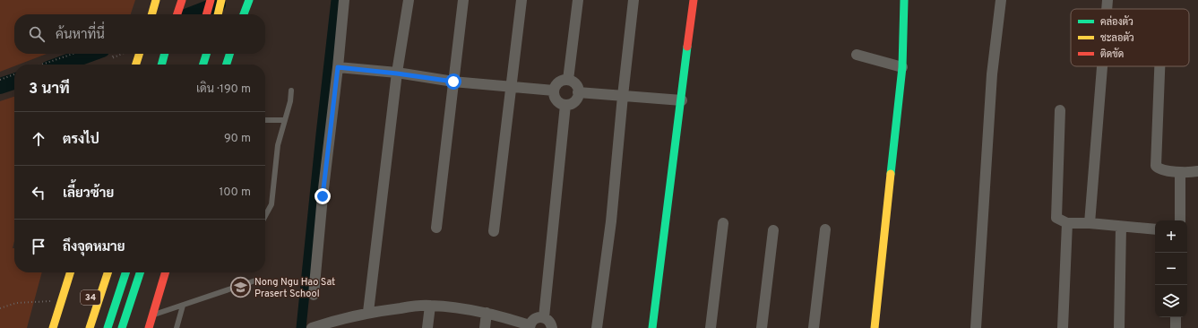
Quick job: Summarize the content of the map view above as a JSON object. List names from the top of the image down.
{
  "places": {
    "school or university": ["Nong Ngu Hao Sat Prasert School"]
  },
  "legend": ["คล่องตัว", "ชะลอตัว", "ติดขัด"],
  "page": {
    "search": "ค้นหาที่นี่",
    "heading": ["3 นาที", "เดิน · 190 m"],
    "list": [
      ["ตรงไป", "90 m"],
      ["เลี้ยวซ้าย", "100 m"],
      "ถึงจุดหมาย"
    ],
    "map_buttons": ["+", "−"]
  }
}
